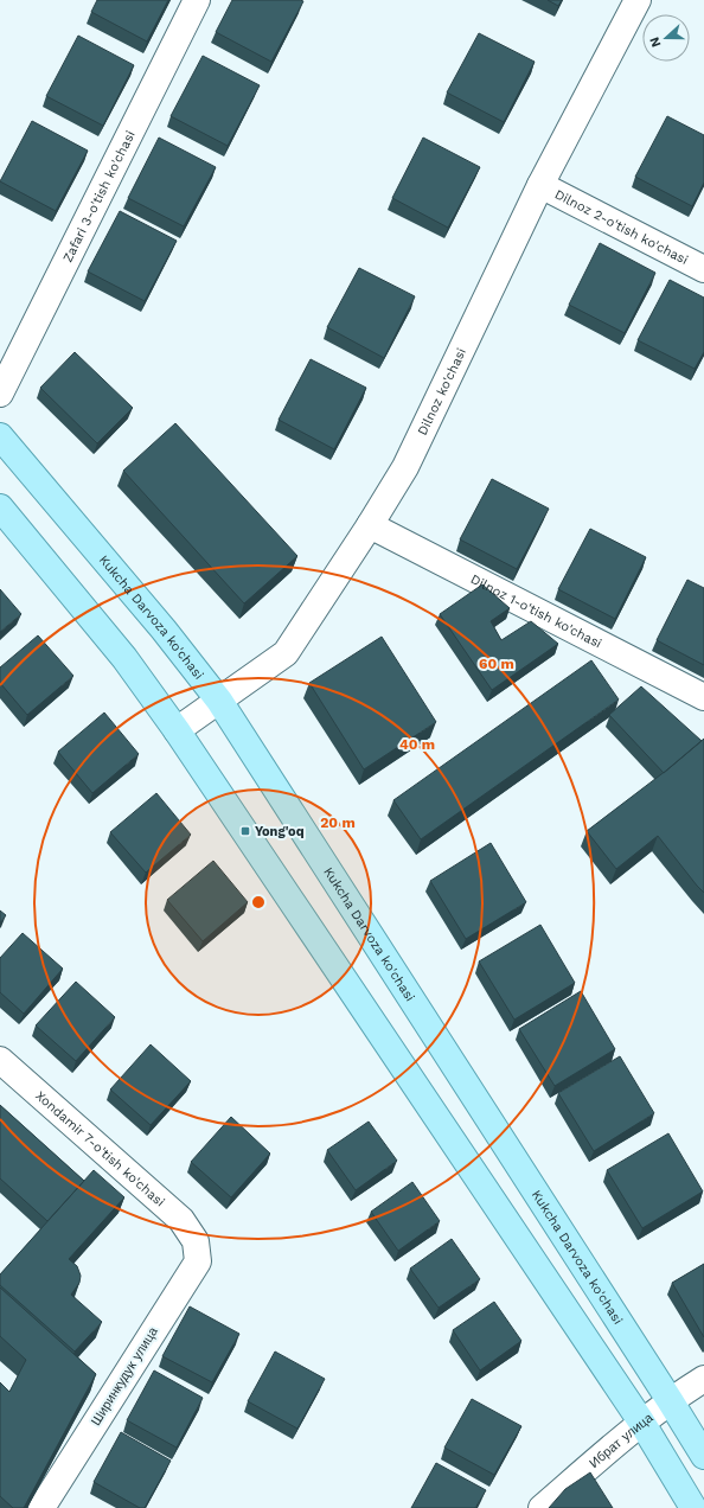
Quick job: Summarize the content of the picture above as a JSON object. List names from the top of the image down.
{
  "streets": {
    "main road": ["Kukcha Darvoza ko'chasi"],
    "street": [
      "Zafari 3-o'tish ko'chasi",
      "Dilnoz 2-o'tish ko'chasi",
      "Dilnoz ko'chasi",
      "Dilnoz 1-o'tish ko'chasi",
      "Xondamir 7-o'tish ko'chasi",
      "Ширинкудук улица",
      "Ибрат улица"
    ]
  },
  "crossings": [
    ["Dilnoz 2-o'tish ko'chasi", "Dilnoz ko'chasi"],
    ["Dilnoz ko'chasi", "Dilnoz 1-o'tish ko'chasi"],
    ["Dilnoz ko'chasi", "Kukcha Darvoza ko'chasi"],
    ["Kukcha Darvoza ko'chasi", "Ибрат улица"],
    ["Xondamir 7-o'tish ko'chasi", "Ширинкудук улица"]
  ],
  "places": {
    "transit": ["Yong'oq"]
  },
  "north": "left",
  "rings": ["60 m", "40 m", "20 m"]
}
